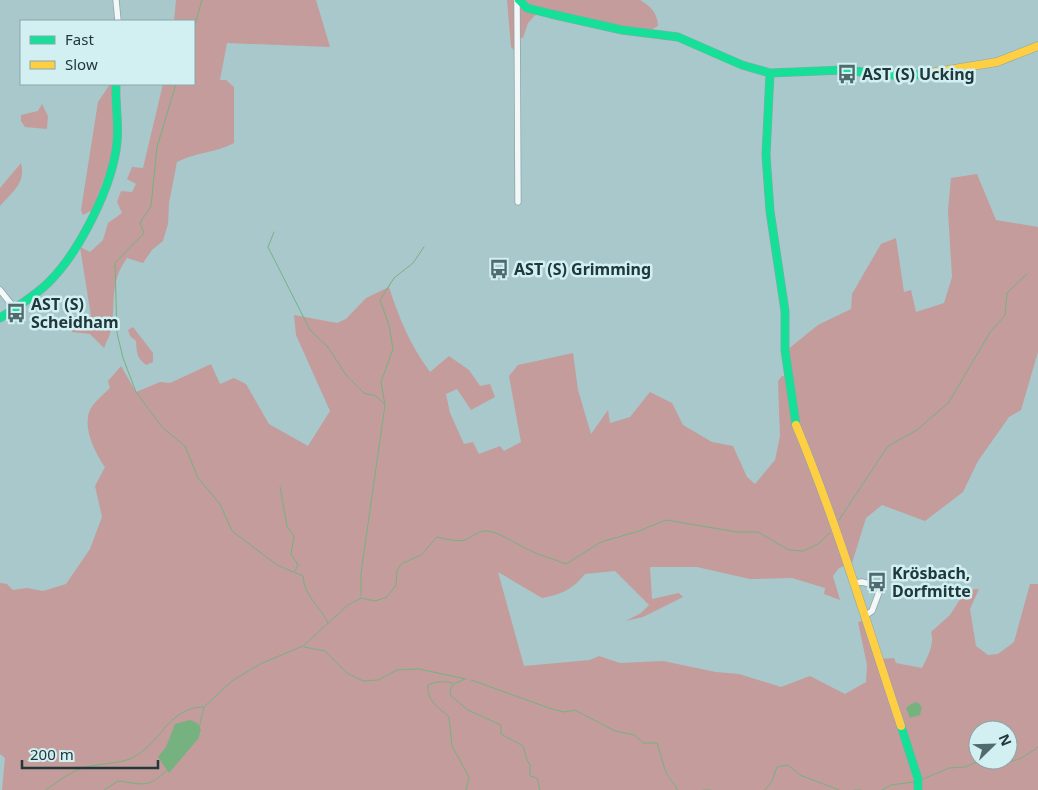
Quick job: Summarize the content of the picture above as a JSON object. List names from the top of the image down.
{
  "places": {
    "bus stop": [
      "AST (S) Ucking",
      "AST (S) Grimming",
      "AST (S) Scheidham",
      "Krösbach, Dorfmitte"
    ]
  },
  "legend": ["Fast", "Slow"],
  "scale_bar": "200 m",
  "north": "top right"
}
